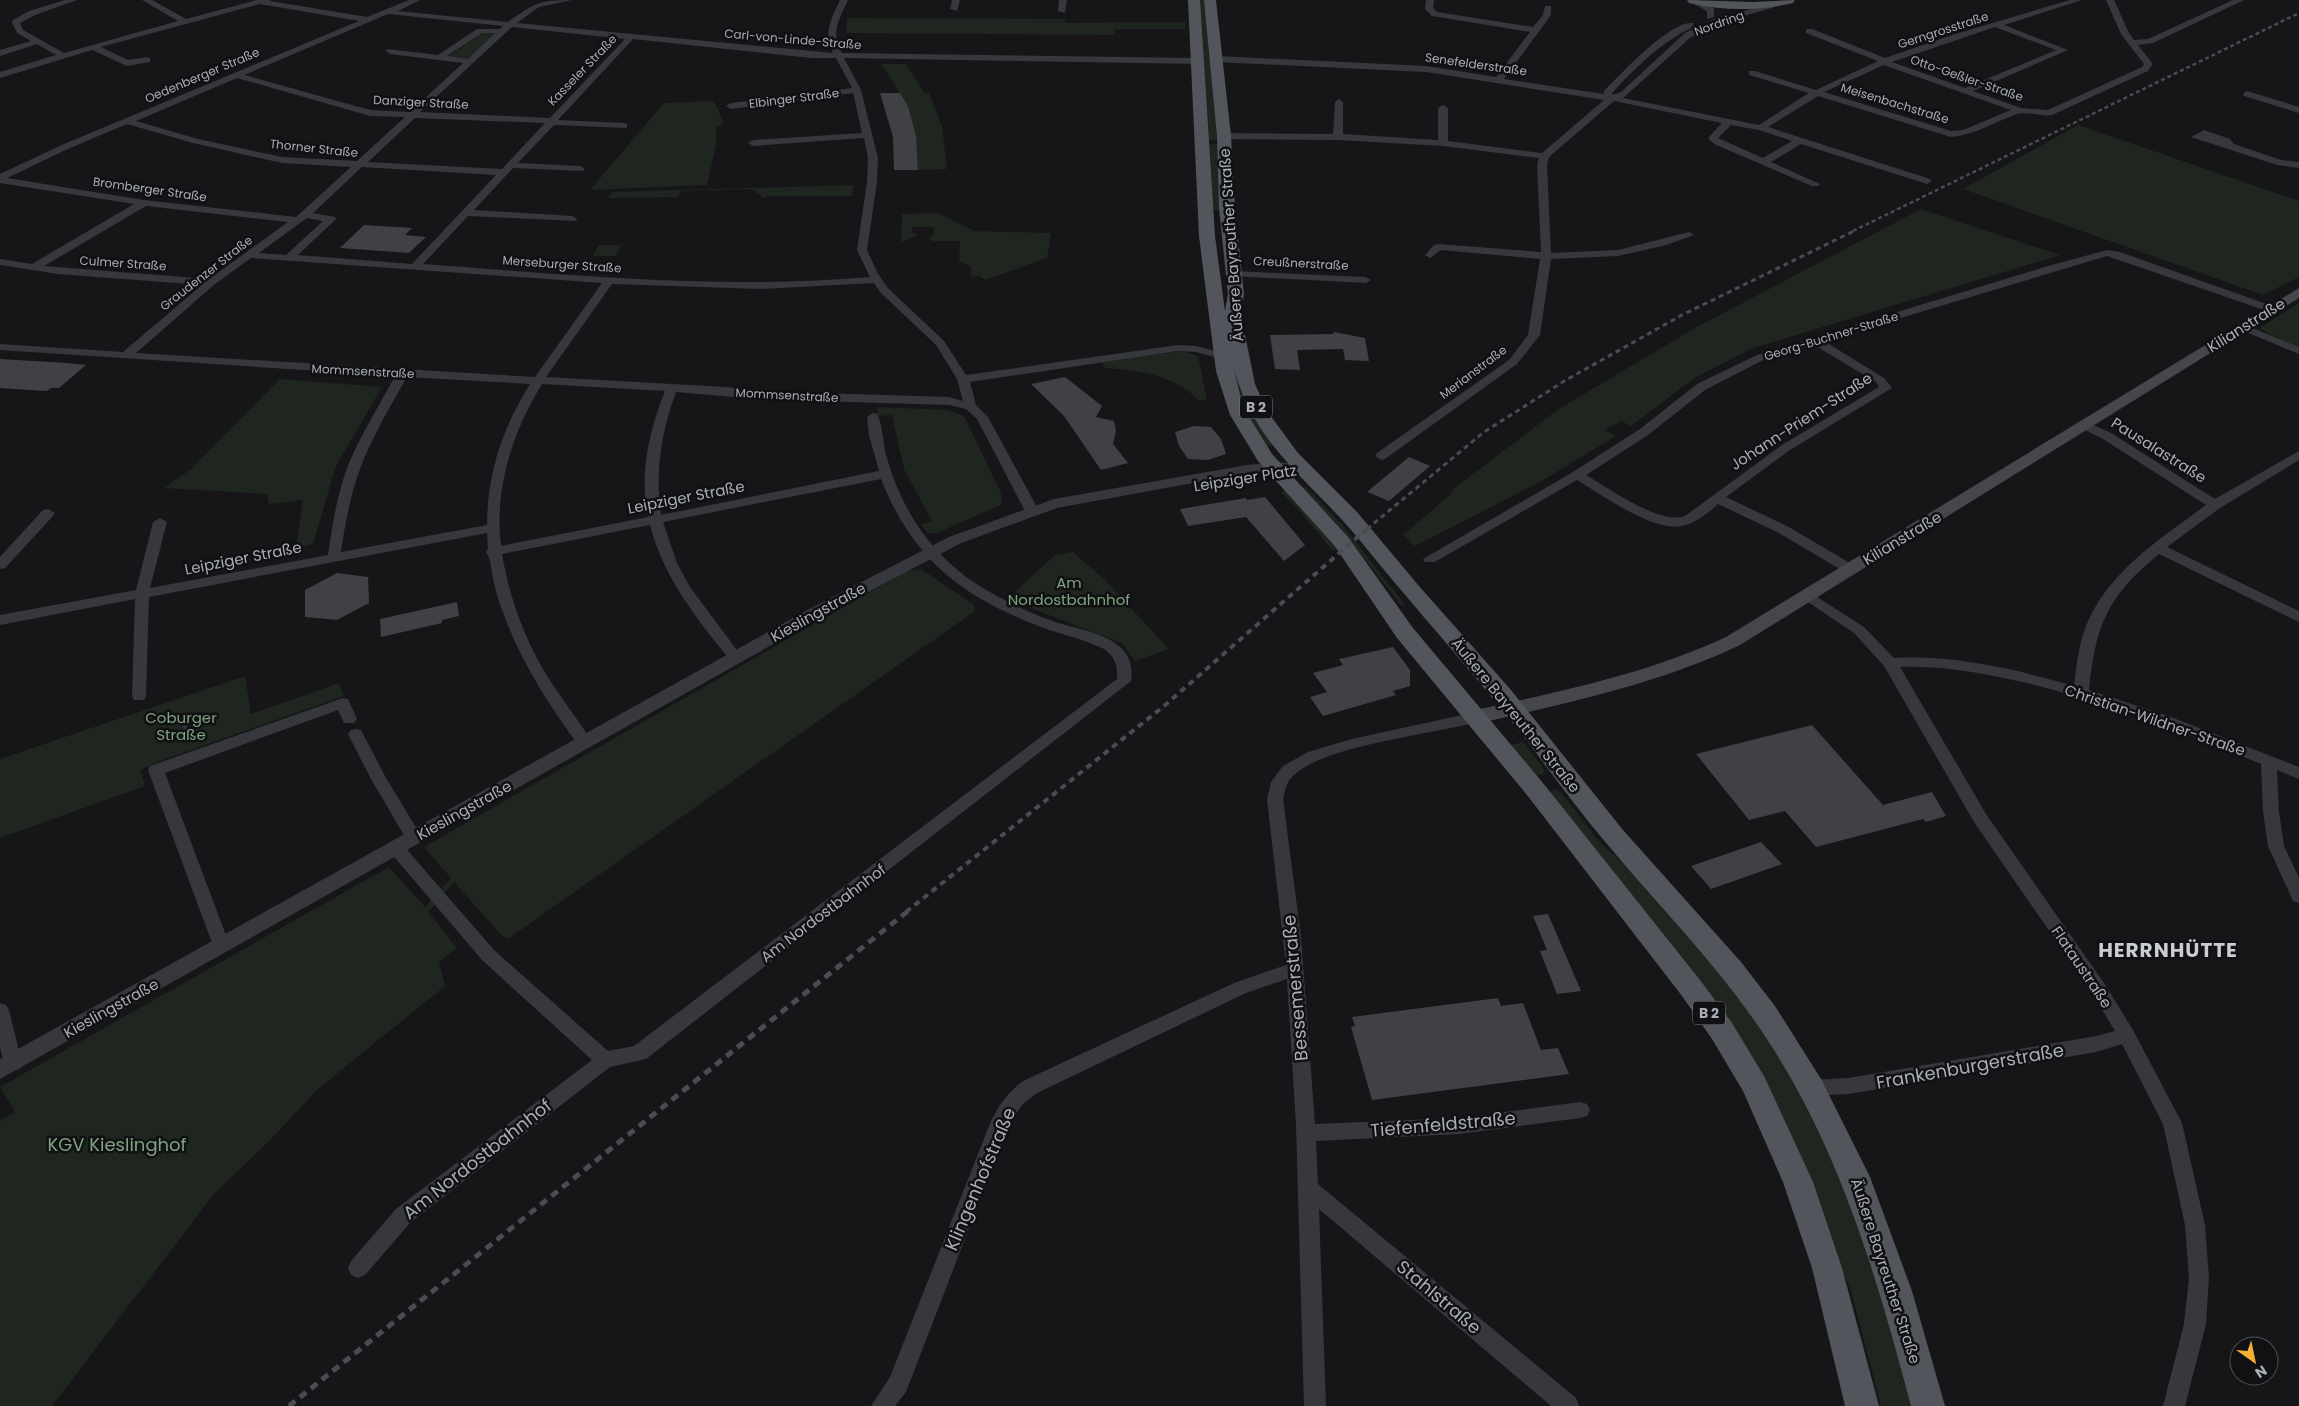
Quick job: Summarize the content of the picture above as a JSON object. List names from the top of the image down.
{
  "streets": {
    "main road": ["Äußere Bayreuther Straße", "Kilianstraße", "B 2"],
    "street": [
      "Nordring",
      "Gerngrosstraße",
      "Carl-von-Linde-Straße",
      "Senefelderstraße",
      "Kasseler Straße",
      "Oedenberger Straße",
      "Otto-Geßler-Straße",
      "Elbinger Straße",
      "Danziger Straße",
      "Meisenbachstraße",
      "Thorner Straße",
      "Bromberger Straße",
      "Culmer Straße",
      "Creußnerstraße",
      "Merseburger Straße",
      "Graudenzer Straße",
      "Georg-Buchner-Straße",
      "Mommsenstraße",
      "Merianstraße",
      "Johann-Priem-Straße",
      "Pausalastraße",
      "Leipziger Platz",
      "Leipziger Straße",
      "Kieslingstraße",
      "Christian-Wildner-Straße",
      "Am Nordostbahnhof",
      "Flataustraße",
      "Bessemerstraße",
      "Frankenburgerstraße",
      "Tiefenfeldstraße",
      "Klingenhofstraße",
      "Stahlstraße"
    ]
  },
  "crossings": [
    ["Nordring", "Senefelderstraße"],
    ["Nordring", "Merianstraße"],
    ["Gerngrosstraße", "Senefelderstraße"],
    ["Gerngrosstraße", "Otto-Geßler-Straße"],
    ["Gerngrosstraße", "Meisenbachstraße"],
    ["Carl-von-Linde-Straße", "Kasseler Straße"],
    ["Carl-von-Linde-Straße", "Oedenberger Straße"],
    ["Carl-von-Linde-Straße", "Elbinger Straße"],
    ["Carl-von-Linde-Straße", "Äußere Bayreuther Straße"],
    ["Carl-von-Linde-Straße", "Graudenzer Straße"],
    ["Senefelderstraße", "Äußere Bayreuther Straße"],
    ["Kasseler Straße", "Danziger Straße"],
    ["Kasseler Straße", "Thorner Straße"],
    ["Kasseler Straße", "Merseburger Straße"],
    ["Oedenberger Straße", "Danziger Straße"],
    ["Oedenberger Straße", "Thorner Straße"],
    ["Oedenberger Straße", "Bromberger Straße"],
    ["Otto-Geßler-Straße", "Meisenbachstraße"],
    ["Elbinger Straße", "Merseburger Straße"],
    ["Danziger Straße", "Graudenzer Straße"],
    ["Thorner Straße", "Graudenzer Straße"],
    ["Bromberger Straße", "Culmer Straße"],
    ["Bromberger Straße", "Graudenzer Straße"],
    ["Äußere Bayreuther Straße", "Creußnerstraße"],
    ["Äußere Bayreuther Straße", "Kilianstraße"],
    ["Äußere Bayreuther Straße", "Leipziger Platz"],
    ["Äußere Bayreuther Straße", "Bessemerstraße"],
    ["Äußere Bayreuther Straße", "Frankenburgerstraße"],
    ["Culmer Straße", "Graudenzer Straße"],
    ["Merseburger Straße", "Graudenzer Straße"],
    ["Graudenzer Straße", "Mommsenstraße"],
    ["Kilianstraße", "Georg-Buchner-Straße"],
    ["Kilianstraße", "Pausalastraße"],
    ["Kilianstraße", "Flataustraße"],
    ["Kilianstraße", "Bessemerstraße"],
    ["Georg-Buchner-Straße", "Johann-Priem-Straße"],
    ["Leipziger Platz", "Kieslingstraße"],
    ["Leipziger Platz", "Am Nordostbahnhof"],
    ["Kieslingstraße", "Am Nordostbahnhof"],
    ["Christian-Wildner-Straße", "Flataustraße"],
    ["Flataustraße", "Frankenburgerstraße"],
    ["Bessemerstraße", "Tiefenfeldstraße"],
    ["Bessemerstraße", "Klingenhofstraße"],
    ["Bessemerstraße", "Stahlstraße"]
  ],
  "districts": ["HERRNHÜTTE"],
  "parks": ["Am Nordostbahnhof", "Coburger Straße", "KGV Kieslinghof"],
  "north": "bottom right"
}
